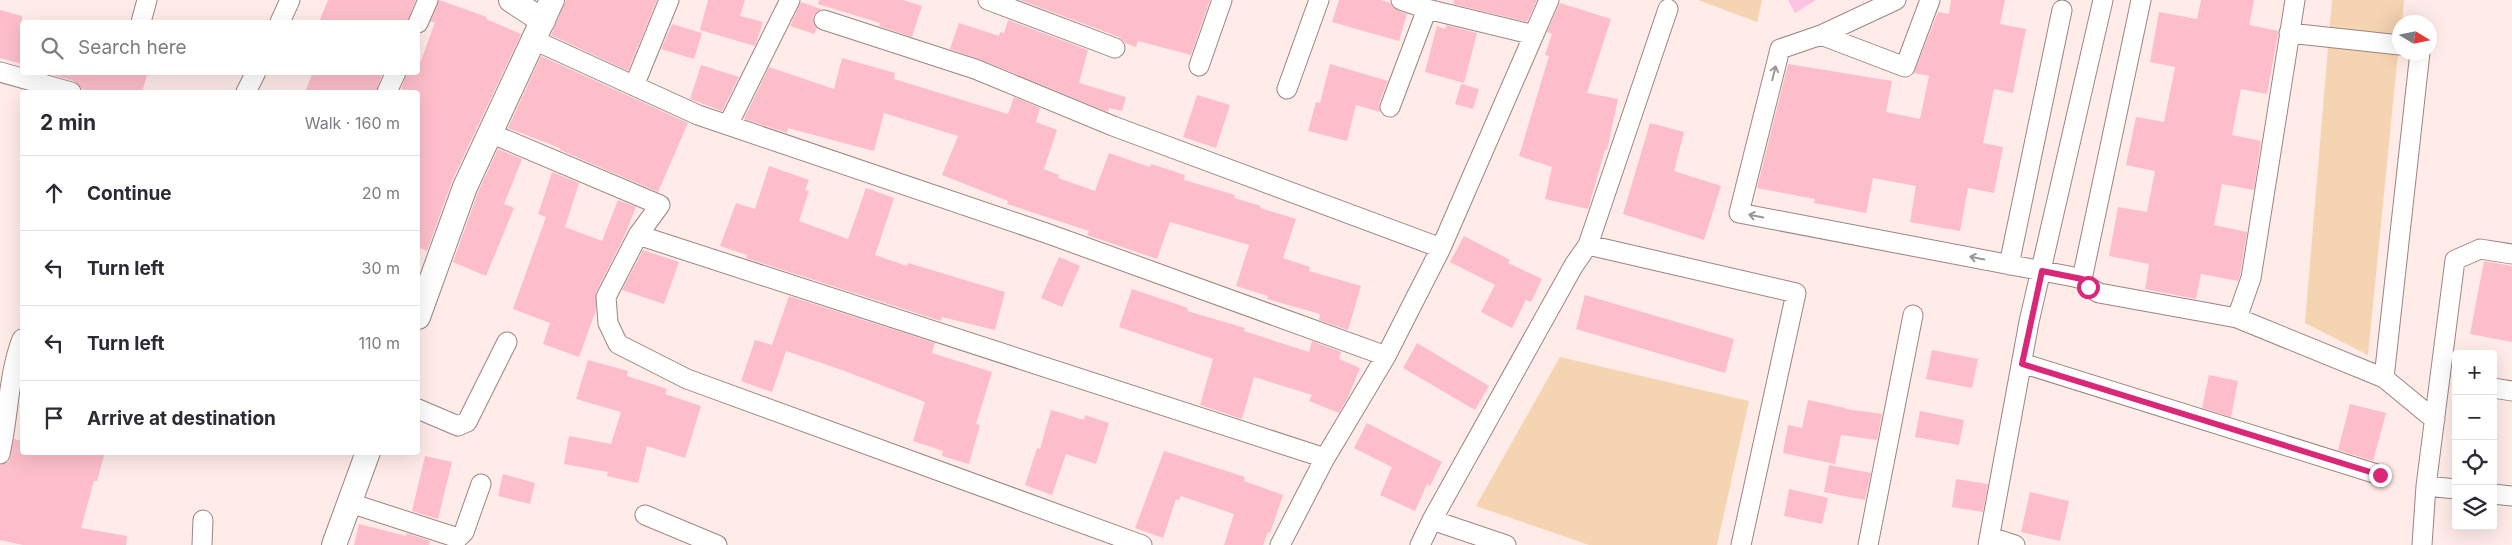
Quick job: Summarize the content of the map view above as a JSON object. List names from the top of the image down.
{
  "north": "right",
  "page": {
    "search": "Search here",
    "heading": ["2 min", "Walk · 160 m"],
    "list": [
      ["Continue", "20 m"],
      ["Turn left", "30 m"],
      ["Turn left", "110 m"],
      "Arrive at destination"
    ],
    "map_buttons": ["+", "−"]
  }
}
